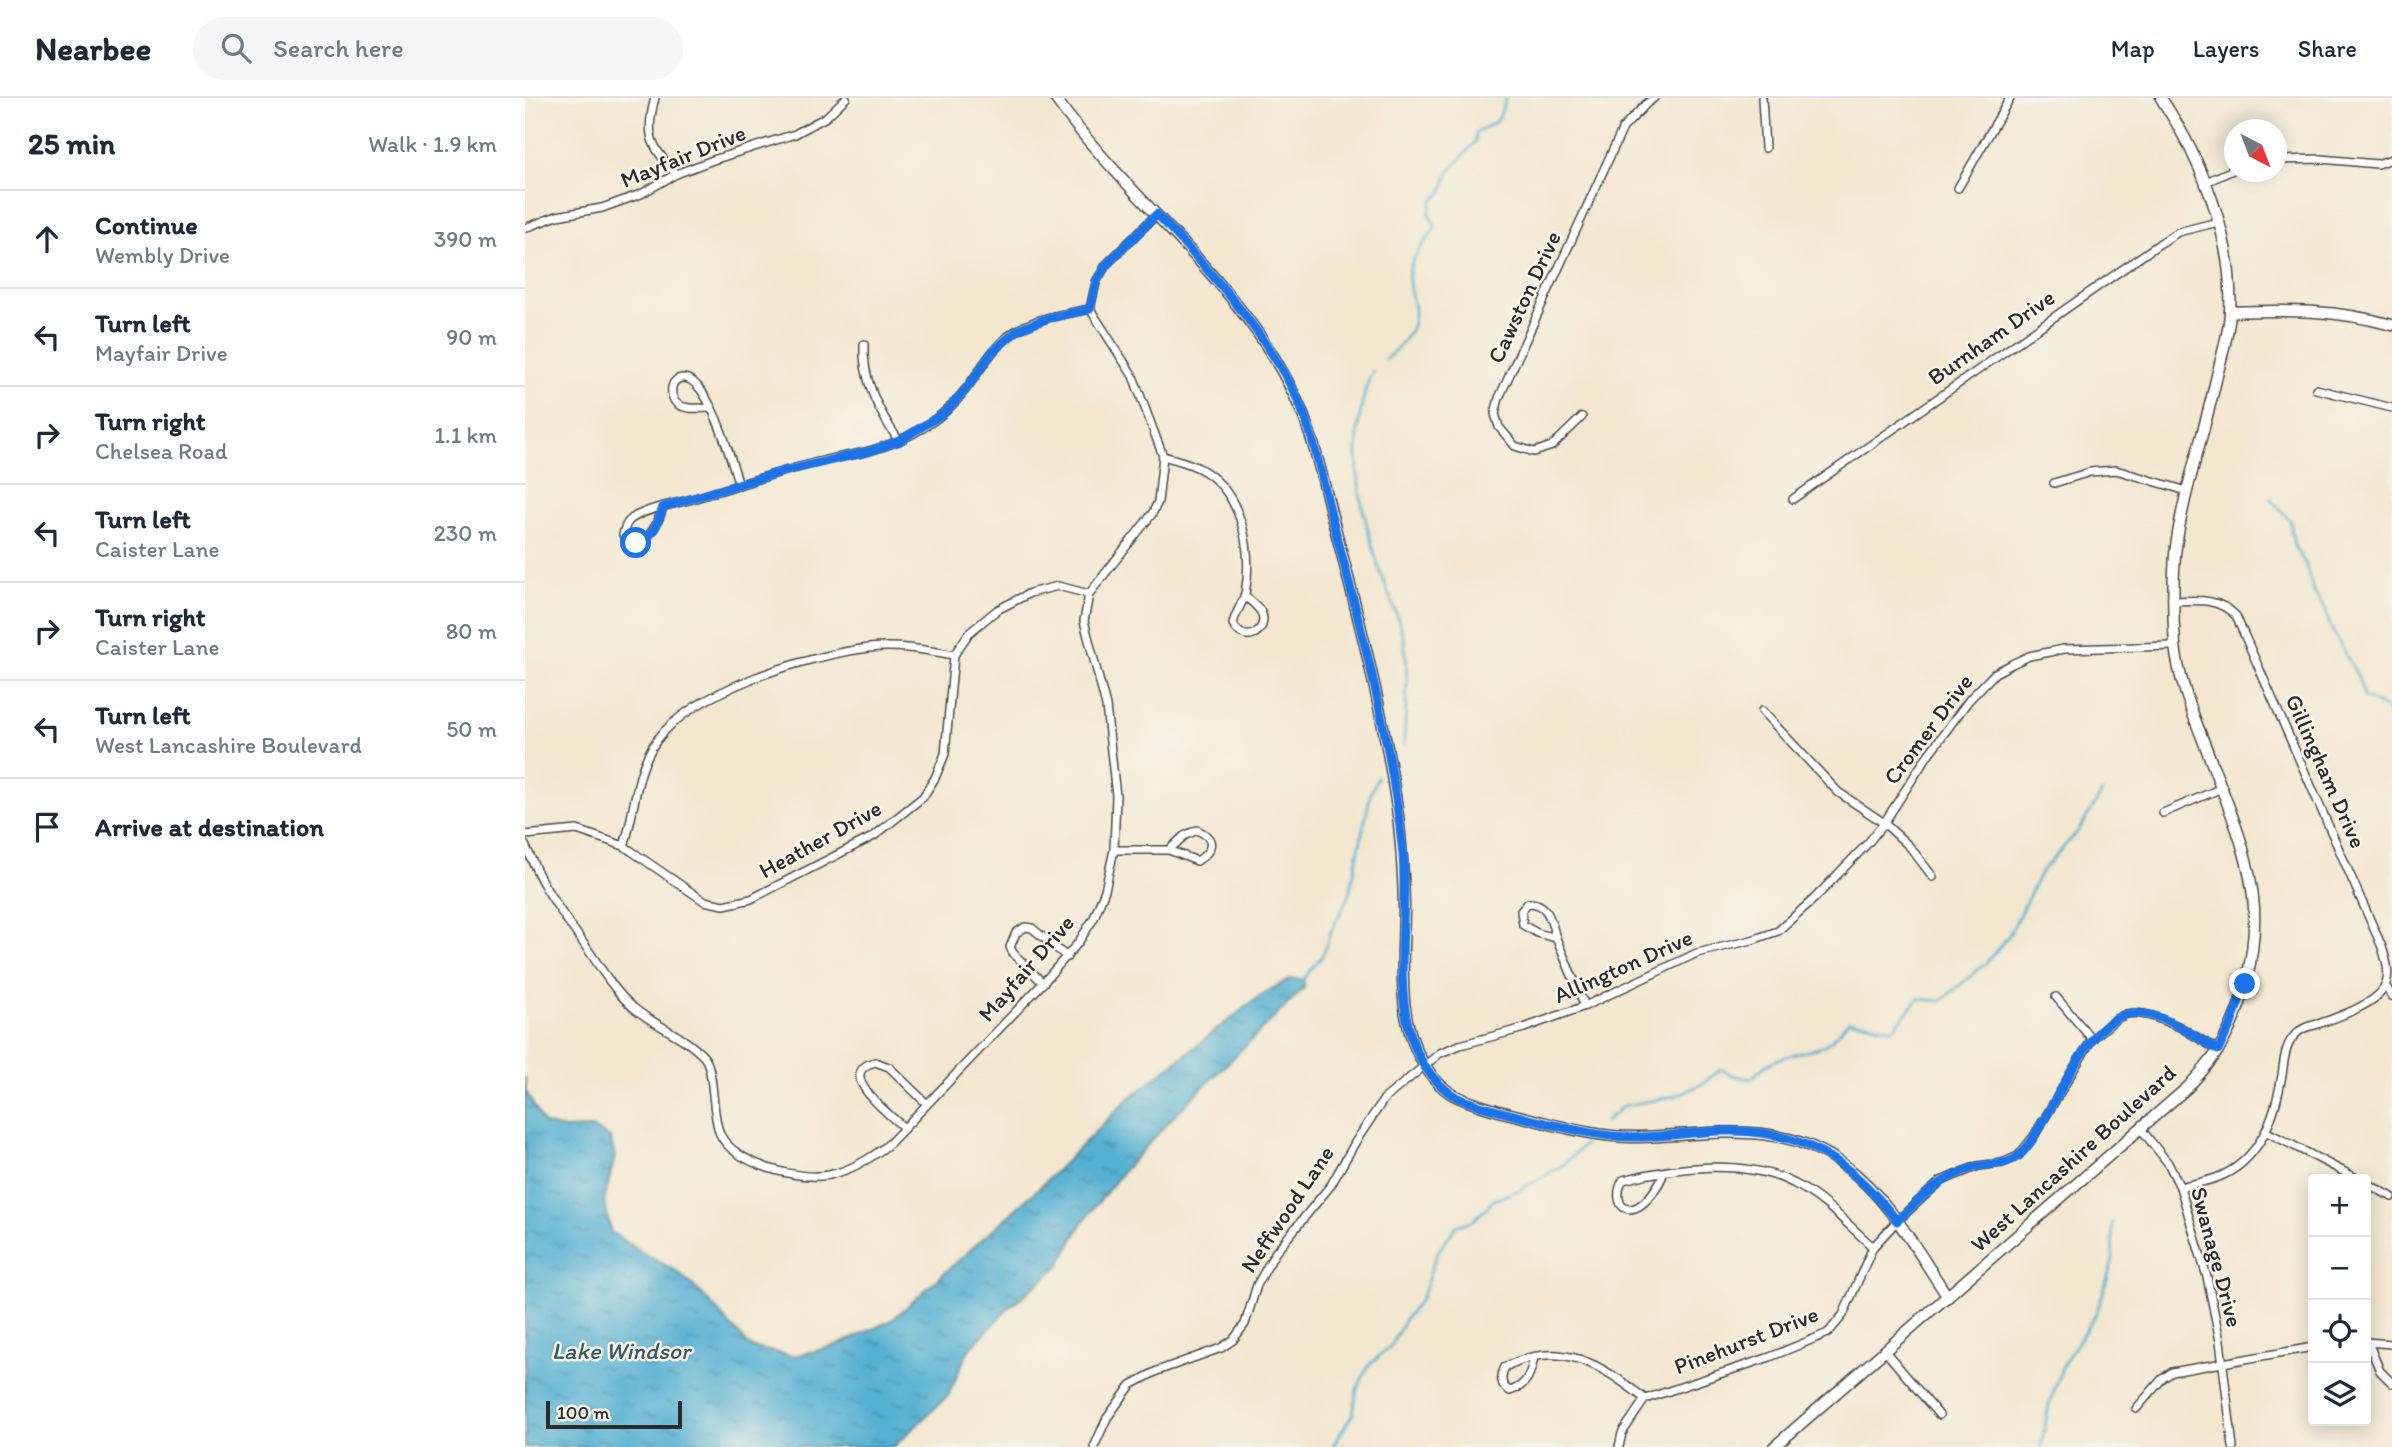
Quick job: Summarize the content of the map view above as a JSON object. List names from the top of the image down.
{
  "streets": {
    "street": [
      "Mayfair Drive",
      "Cawston Drive",
      "Burnham Drive",
      "Cromer Drive",
      "Gillingham Drive",
      "Heather Drive",
      "Allington Drive",
      "West Lancashire Boulevard",
      "Neffwood Lane",
      "Swanage Drive",
      "Pinehurst Drive"
    ]
  },
  "crossings": [
    ["Burnham Drive", "West Lancashire Boulevard"],
    ["Cromer Drive", "Allington Drive"],
    ["Cromer Drive", "West Lancashire Boulevard"],
    ["Gillingham Drive", "West Lancashire Boulevard"],
    ["Allington Drive", "Neffwood Lane"],
    ["West Lancashire Boulevard", "Swanage Drive"]
  ],
  "water": ["Lake Windsor"],
  "scale_bar": "100 m",
  "north": "bottom right",
  "page": {
    "header": "Nearbee",
    "search": "Search here",
    "nav": ["Map", "Layers", "Share"],
    "heading": ["25 min", "Walk · 1.9 km"],
    "list": [
      ["Continue", "Wembly Drive", "390 m"],
      ["Turn left", "Mayfair Drive", "90 m"],
      ["Turn right", "Chelsea Road", "1.1 km"],
      ["Turn left", "Caister Lane", "230 m"],
      ["Turn right", "Caister Lane", "80 m"],
      ["Turn left", "West Lancashire Boulevard", "50 m"],
      "Arrive at destination"
    ],
    "map_buttons": ["+", "−"],
    "scale": "100 m"
  }
}
